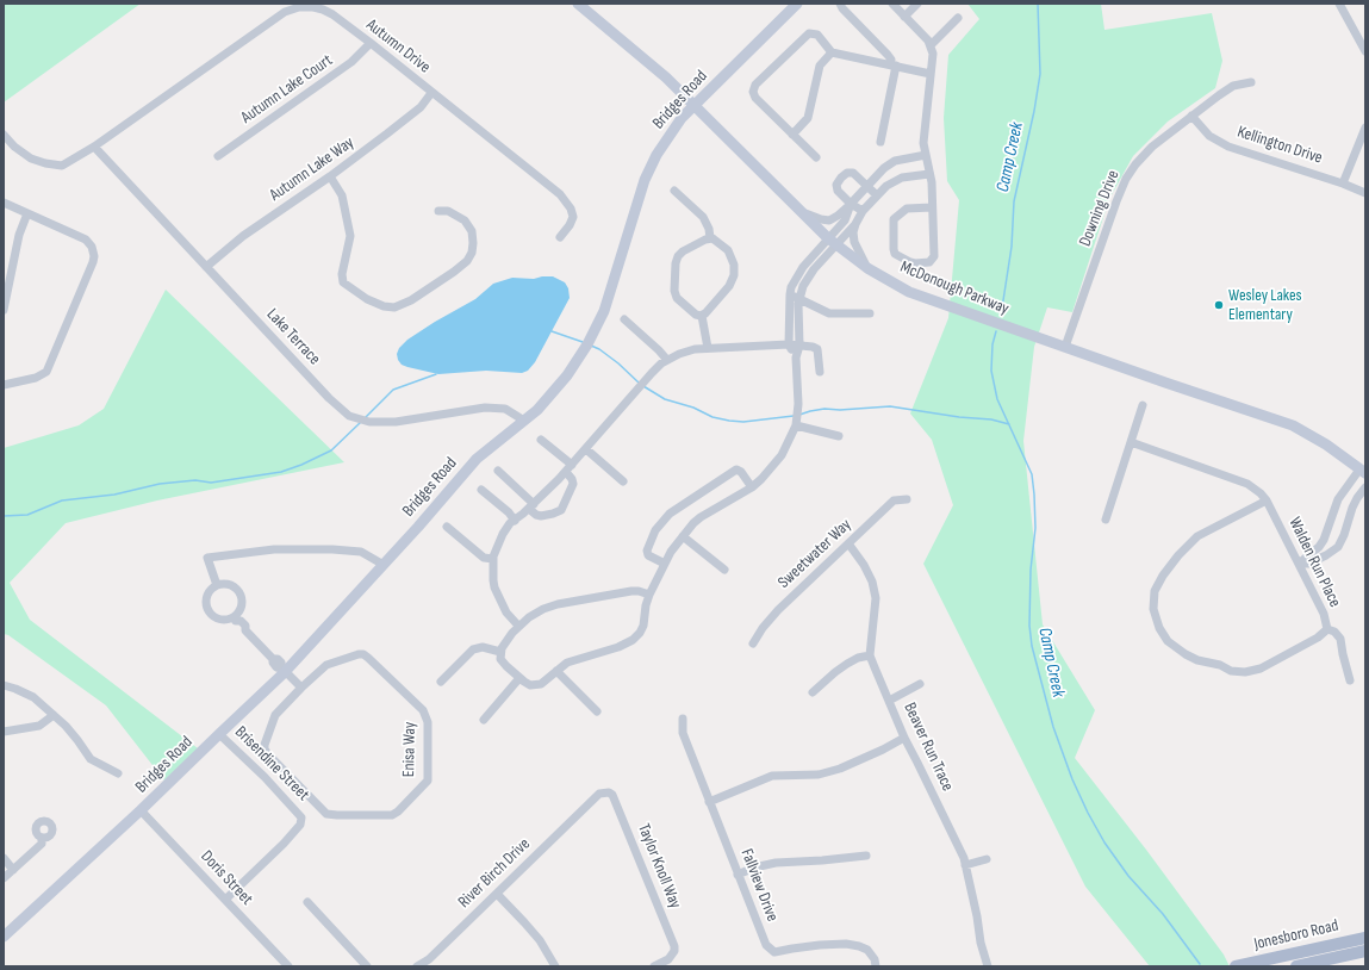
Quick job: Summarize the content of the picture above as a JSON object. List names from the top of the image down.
{
  "streets": {
    "main road": ["Jonesboro Road"],
    "street": [
      "Autumn Drive",
      "Autumn Lake Court",
      "Bridges Road",
      "Kellington Drive",
      "Autumn Lake Way",
      "Downing Drive",
      "McDonough Parkway",
      "Lake Terrace",
      "Sweetwater Way",
      "Walden Run Place",
      "Beaver Run Trace",
      "Enisa Way",
      "Brisendine Street",
      "Taylor Knoll Way",
      "River Birch Drive",
      "Doris Street",
      "Fallview Drive"
    ]
  },
  "crossings": [
    ["Autumn Drive", "Autumn Lake Court"],
    ["Autumn Drive", "Autumn Lake Way"],
    ["Autumn Drive", "Lake Terrace"],
    ["Bridges Road", "McDonough Parkway"],
    ["Bridges Road", "Lake Terrace"],
    ["Bridges Road", "Brisendine Street"],
    ["Bridges Road", "Doris Street"],
    ["Kellington Drive", "Downing Drive"],
    ["Autumn Lake Way", "Lake Terrace"],
    ["Downing Drive", "McDonough Parkway"],
    ["McDonough Parkway", "Walden Run Place"],
    ["Sweetwater Way", "Beaver Run Trace"],
    ["Brisendine Street", "Doris Street"],
    ["Taylor Knoll Way", "River Birch Drive"]
  ],
  "water": ["Camp Creek"],
  "places": ["Wesley Lakes Elementary"]
}
